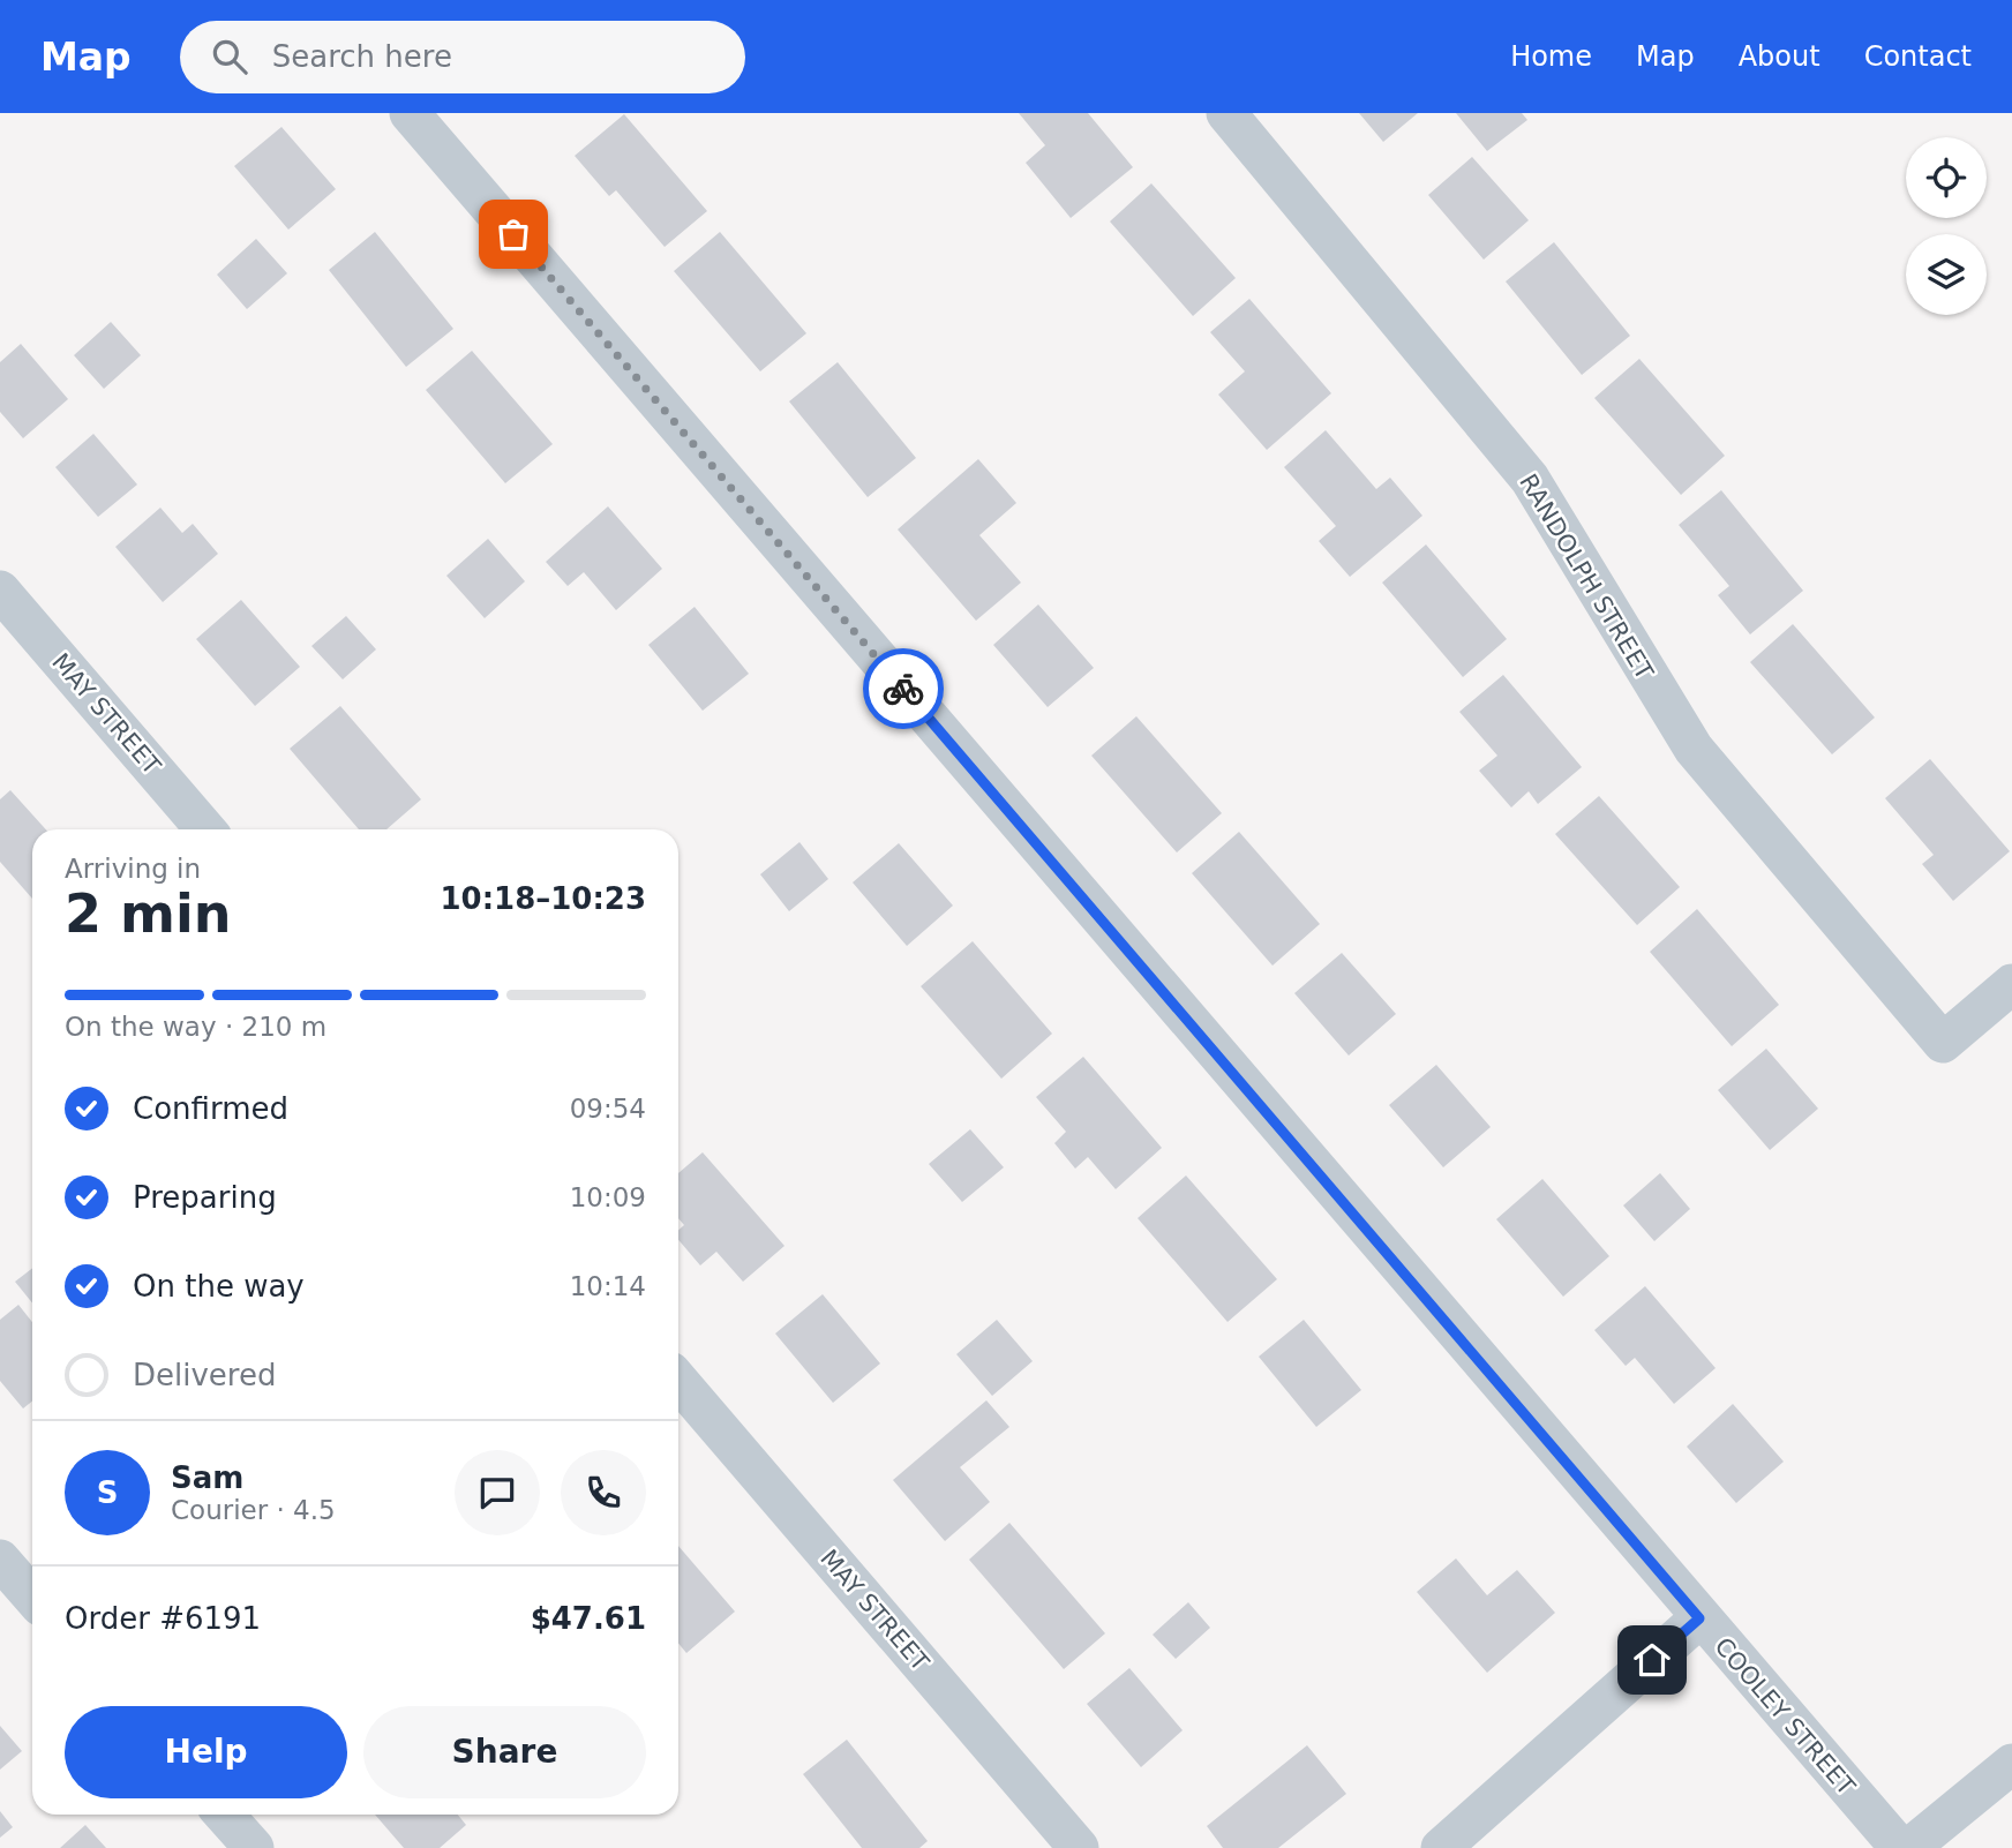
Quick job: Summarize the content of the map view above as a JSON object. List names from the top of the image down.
{
  "streets": {
    "street": ["RANDOLPH STREET", "MAY STREET", "COOLEY STREET"]
  },
  "page": {
    "header": "Map",
    "search": "Search here",
    "nav": [
      "Home",
      "Map",
      "About",
      "Contact"
    ],
    "heading": ["2 min", "Arriving in", "10:18–10:23"],
    "panel": [
      "Sam",
      "Courier · 4.5",
      "Order #6191",
      "$47.61"
    ],
    "bar": "On the way · 210 m",
    "list": [
      ["Confirmed", "09:54"],
      ["Preparing", "10:09"],
      ["On the way", "10:14"],
      "Delivered"
    ],
    "round": "S",
    "buttons": ["Help", "Share"]
  }
}
